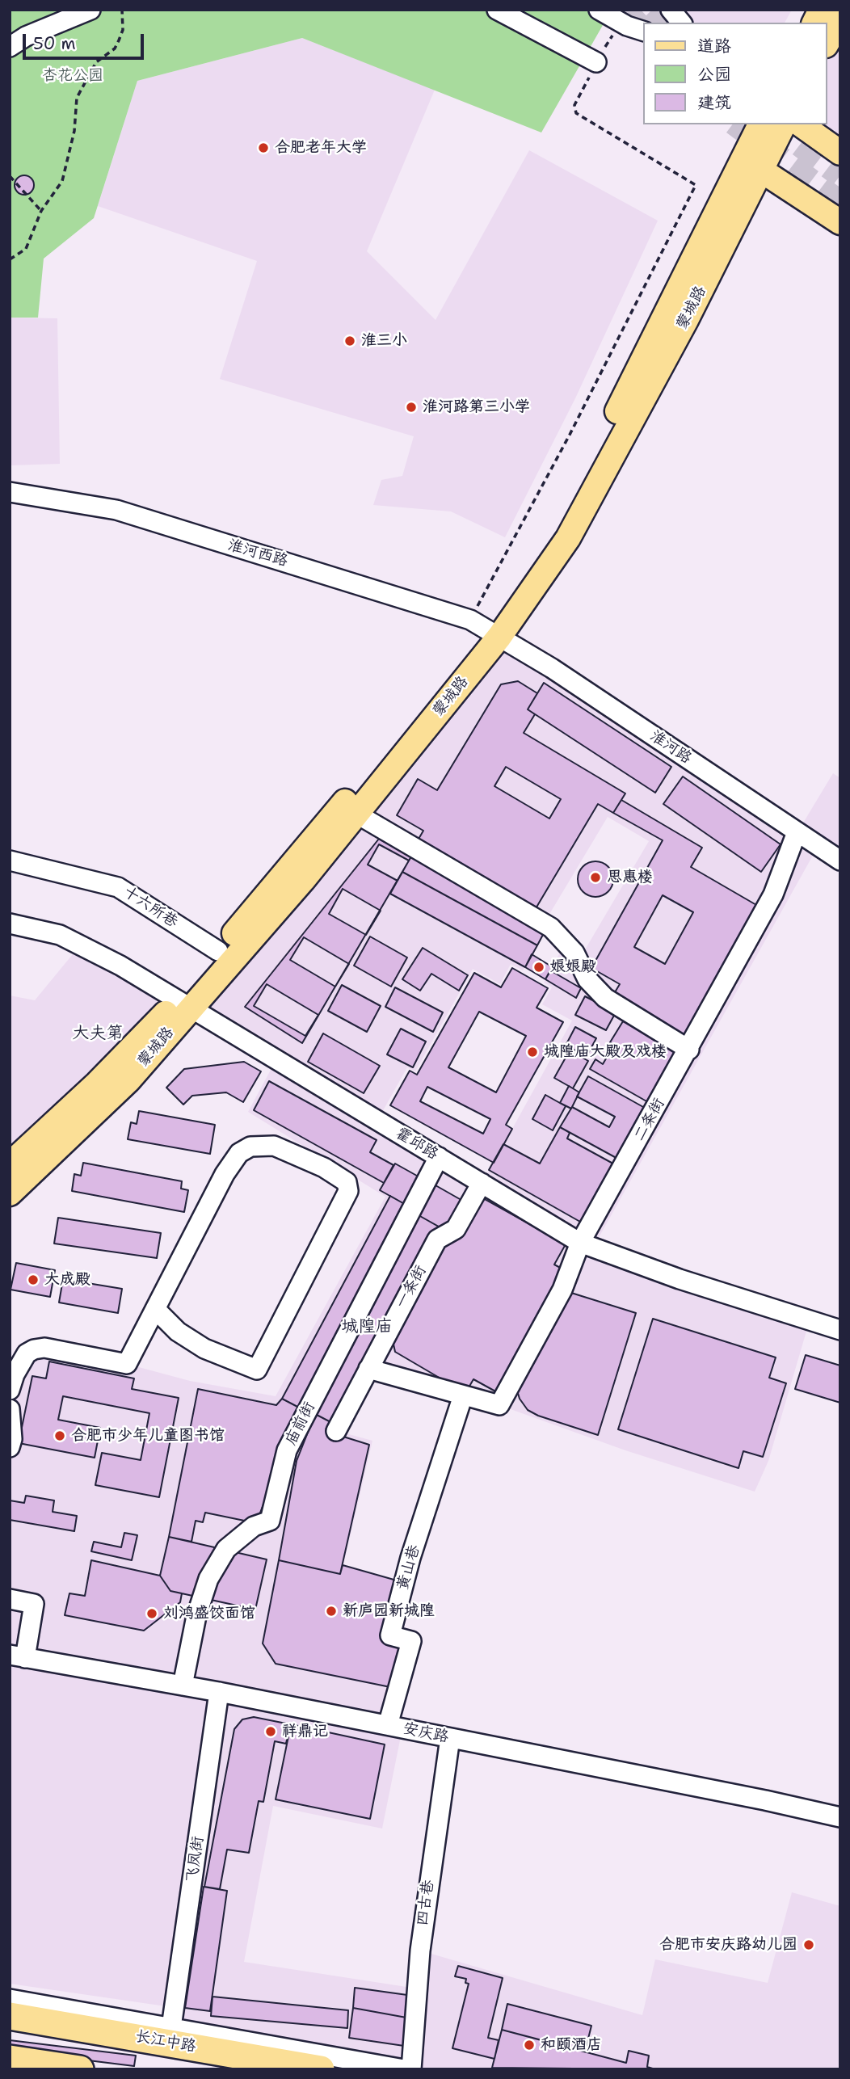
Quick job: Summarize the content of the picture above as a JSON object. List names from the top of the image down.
{
  "streets": {
    "highway": ["长江中路"],
    "main road": ["蒙城路"],
    "street": [
      "淮河西路",
      "淮河路",
      "十六所巷",
      "二条街",
      "霍邱路",
      "一条街",
      "庙前街",
      "黄山巷",
      "安庆路",
      "飞凤街",
      "四古巷"
    ]
  },
  "crossings": [
    ["蒙城路", "淮河西路"],
    ["蒙城路", "淮河路"],
    ["蒙城路", "十六所巷"],
    ["蒙城路", "霍邱路"],
    ["淮河西路", "淮河路"],
    ["淮河路", "二条街"],
    ["二条街", "霍邱路"],
    ["二条街", "黄山巷"],
    ["霍邱路", "一条街"],
    ["霍邱路", "庙前街"],
    ["庙前街", "安庆路"],
    ["黄山巷", "安庆路"],
    ["安庆路", "飞凤街"],
    ["安庆路", "四古巷"]
  ],
  "districts": ["大夫第", "城隍庙"],
  "parks": ["杏花公园"],
  "places": [
    "合肥老年大学",
    "淮三小",
    "淮河路第三小学",
    "思惠楼",
    "娘娘殿",
    "城隍庙大殿及戏楼",
    "大成殿",
    "合肥市少年儿童图书馆",
    "新庐园新城隍",
    "刘鸿盛饺面馆",
    "祥鼎记",
    "合肥市安庆路幼儿园",
    "和颐酒店"
  ],
  "legend": ["道路", "公园", "建筑"],
  "scale_bar": "50 m"
}
